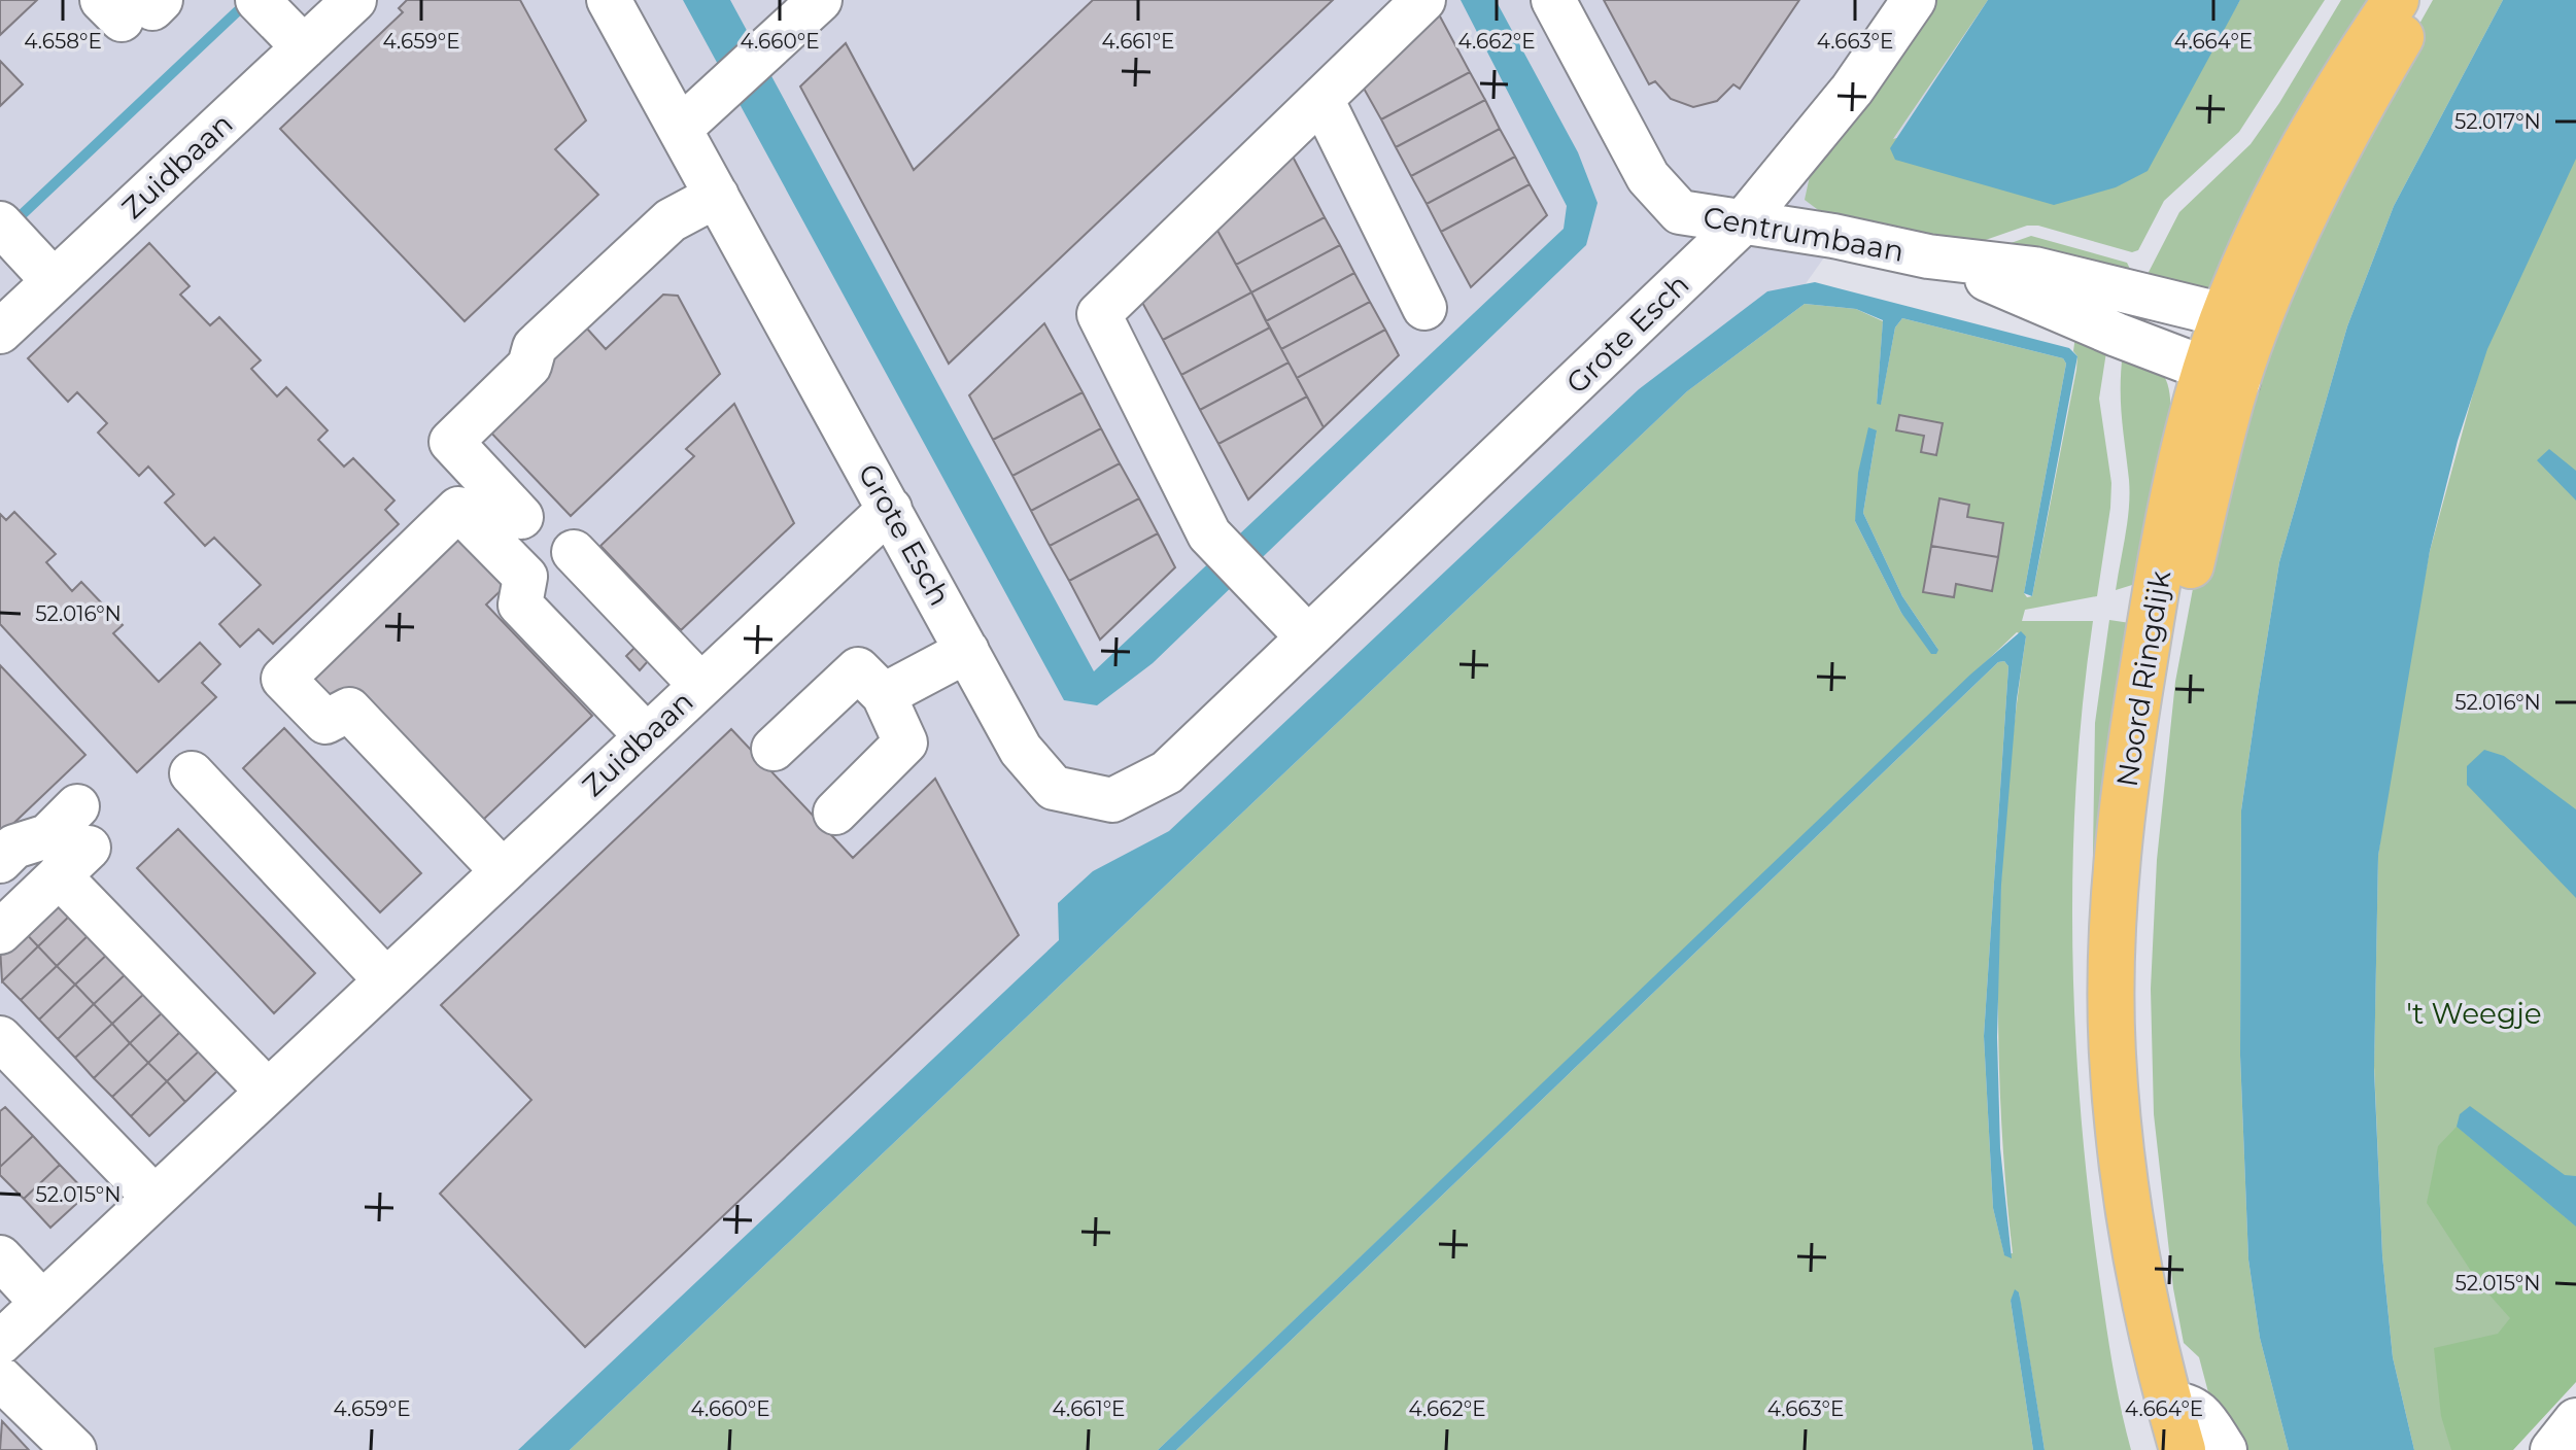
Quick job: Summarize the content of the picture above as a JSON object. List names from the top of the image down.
{
  "streets": {
    "main road": ["Noord Ringdijk"],
    "street": ["Zuidbaan", "Centrumbaan", "Grote Esch"]
  },
  "crossings": [
    ["Zuidbaan", "Grote Esch"],
    ["Centrumbaan", "Grote Esch"],
    ["Centrumbaan", "Noord Ringdijk"]
  ],
  "parks": ["'t Weegje"],
  "coordinates": [
    "4.658°E",
    "4.659°E",
    "4.660°E",
    "4.661°E",
    "4.662°E",
    "4.663°E",
    "4.664°E",
    "52.017°N",
    "52.016°N",
    "52.015°N"
  ]
}
